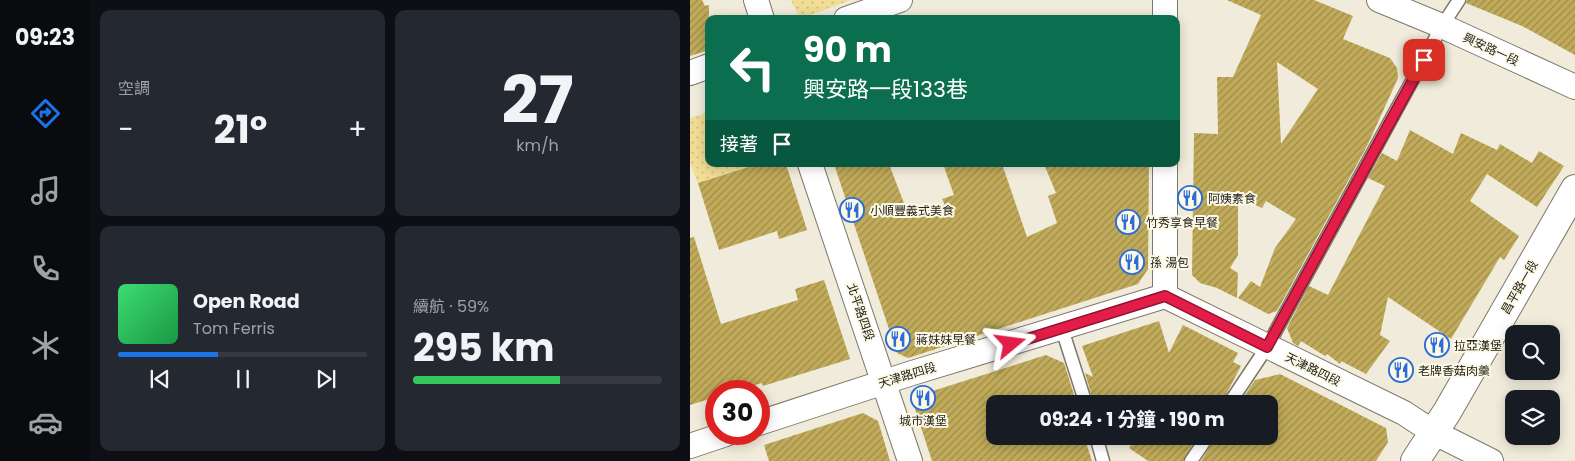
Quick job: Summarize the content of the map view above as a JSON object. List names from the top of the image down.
{
  "streets": {
    "street": [
      "興安路一段",
      "昌平路一段",
      "北平路四段",
      "天津路四段"
    ]
  },
  "crossings": [
    ["昌平路一段", "天津路四段"],
    ["北平路四段", "天津路四段"]
  ],
  "places": {
    "restaurant": [
      "阿姨素食",
      "小順豐義式美食",
      "竹秀享食早餐",
      "孫 湯包",
      "蔣妹妹早餐",
      "拉亞漢堡",
      "老牌香菇肉羹",
      "城市漢堡"
    ]
  },
  "page": {
    "tabs": "09:23",
    "tile": [
      "空調",
      ["27", "km/h"],
      ["續航 · 59%", "295 km"]
    ],
    "turn": ["90 m", "興安路一段133巷"],
    "heat": ["−", "21°", "+"],
    "then": "接著",
    "song": ["Open Road", "Tom Ferris"],
    "limit": "30",
    "trip": "09:24 · 1 分鐘 · 190 m"
  }
}
